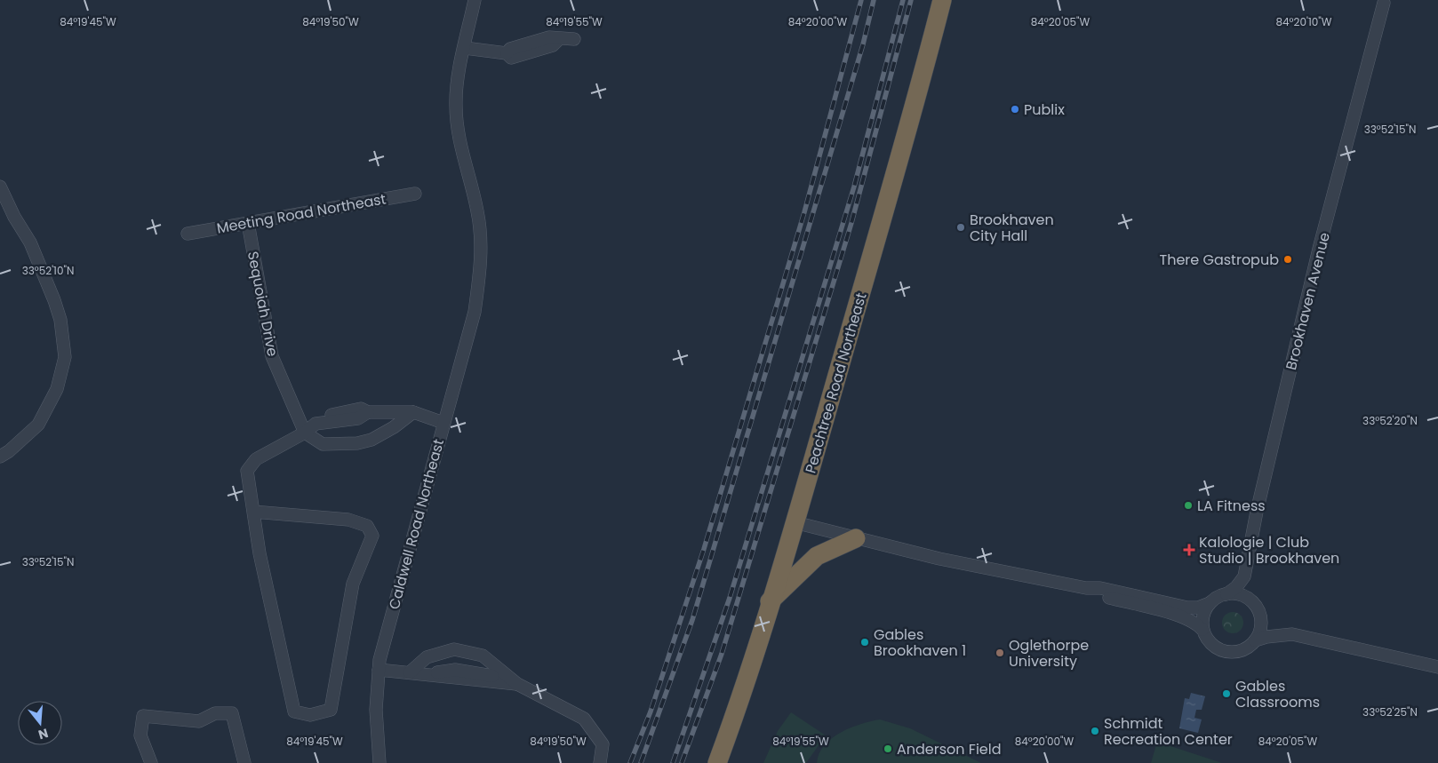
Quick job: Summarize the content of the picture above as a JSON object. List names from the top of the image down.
{
  "streets": {
    "highway": ["Peachtree Road Northeast"],
    "street": [
      "Meeting Road Northeast",
      "Brookhaven Avenue",
      "Sequoiah Drive",
      "Caldwell Road Northeast"
    ]
  },
  "crossings": [
    ["Meeting Road Northeast", "Sequoiah Drive"]
  ],
  "places": {
    "other": [
      "Publix",
      "Brookhaven City Hall",
      "There Gastropub",
      "LA Fitness",
      "Gables Brookhaven 1",
      "Oglethorpe University",
      "Gables Classrooms",
      "Schmidt Recreation Center",
      "Anderson Field"
    ],
    "health": ["Kalologie | Club Studio | Brookhaven"]
  },
  "north": "bottom",
  "coordinates": [
    "84°19'45\"W",
    "84°19'50\"W",
    "84°19'55\"W",
    "84°20'00\"W",
    "84°20'05\"W",
    "84°20'10\"W",
    "33°52'15\"N",
    "33°52'10\"N",
    "33°52'20\"N",
    "33°52'25\"N"
  ]
}
